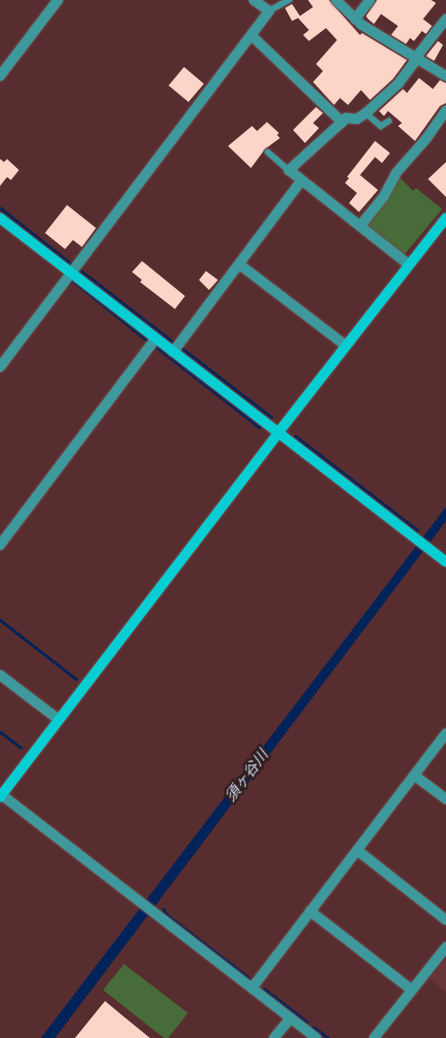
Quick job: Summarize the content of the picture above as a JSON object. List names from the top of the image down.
{
  "water": ["須ヶ谷川"]
}
